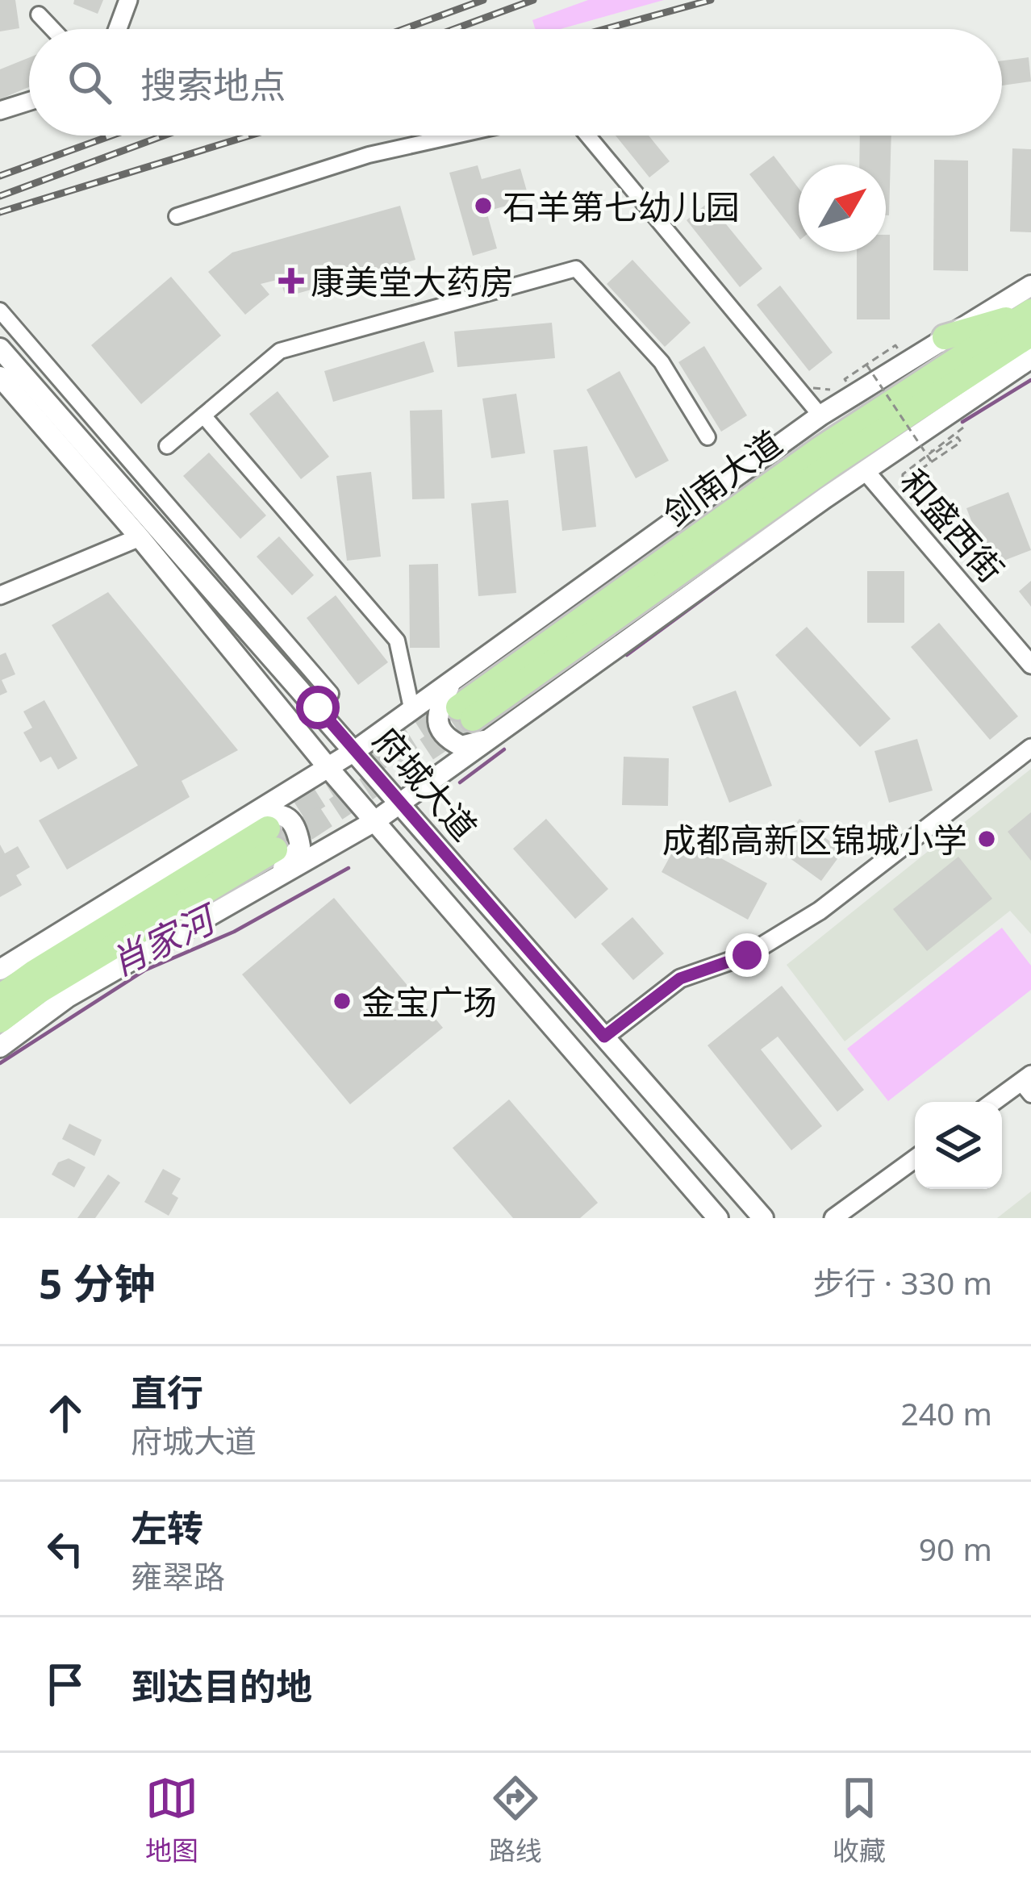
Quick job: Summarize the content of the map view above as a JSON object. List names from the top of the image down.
{
  "streets": {
    "highway": ["剑南大道"],
    "main road": ["府城大道"],
    "street": ["和盛西街"]
  },
  "water": ["肖家河"],
  "places": {
    "other": ["石羊第七幼儿园", "成都高新区锦城小学", "金宝广场"],
    "health": ["康美堂大药房"]
  },
  "north": "top right",
  "page": {
    "search": "搜索地点",
    "heading": ["5 分钟", "步行 · 330 m"],
    "list": [
      ["直行", "府城大道", "240 m"],
      ["左转", "雍翠路", "90 m"],
      "到达目的地"
    ],
    "nav": ["地图", "路线", "收藏"]
  }
}
